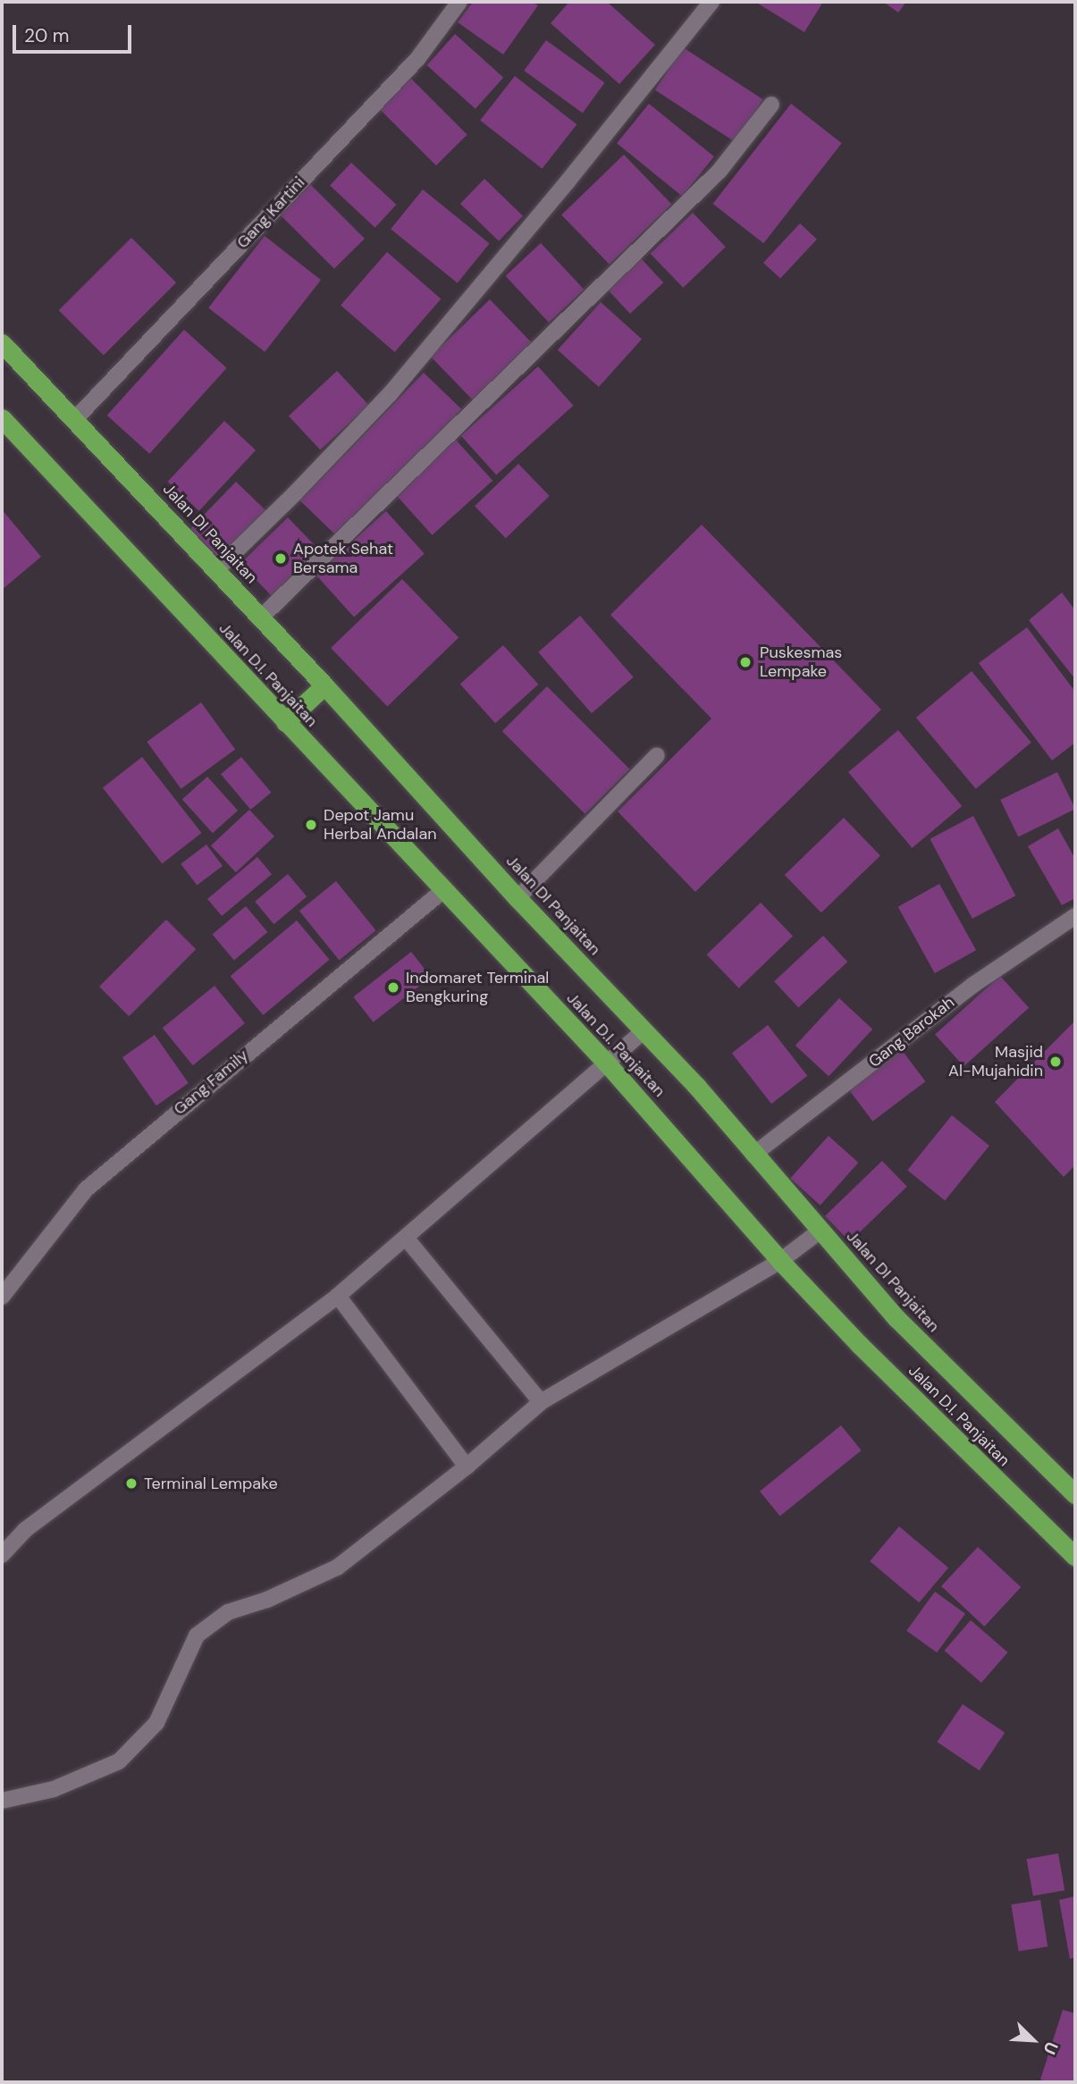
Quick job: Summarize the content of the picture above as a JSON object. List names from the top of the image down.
{
  "streets": {
    "highway": ["Jalan DI Panjaitan", "Jalan D.I. Panjaitan"],
    "street": ["Gang Kartini", "Gang Barokah", "Gang Family"]
  },
  "crossings": [
    ["Gang Kartini", "Jalan DI Panjaitan"],
    ["Jalan DI Panjaitan", "Gang Barokah"],
    ["Jalan D.I. Panjaitan", "Gang Family"]
  ],
  "places": [
    "Apotek Sehat Bersama",
    "Puskesmas Lempake",
    "Depot Jamu Herbal Andalan",
    "Indomaret Terminal Bengkuring",
    "Masjid Al-Mujahidin",
    "Terminal Lempake"
  ],
  "scale_bar": "20 m",
  "north": "bottom right"
}
